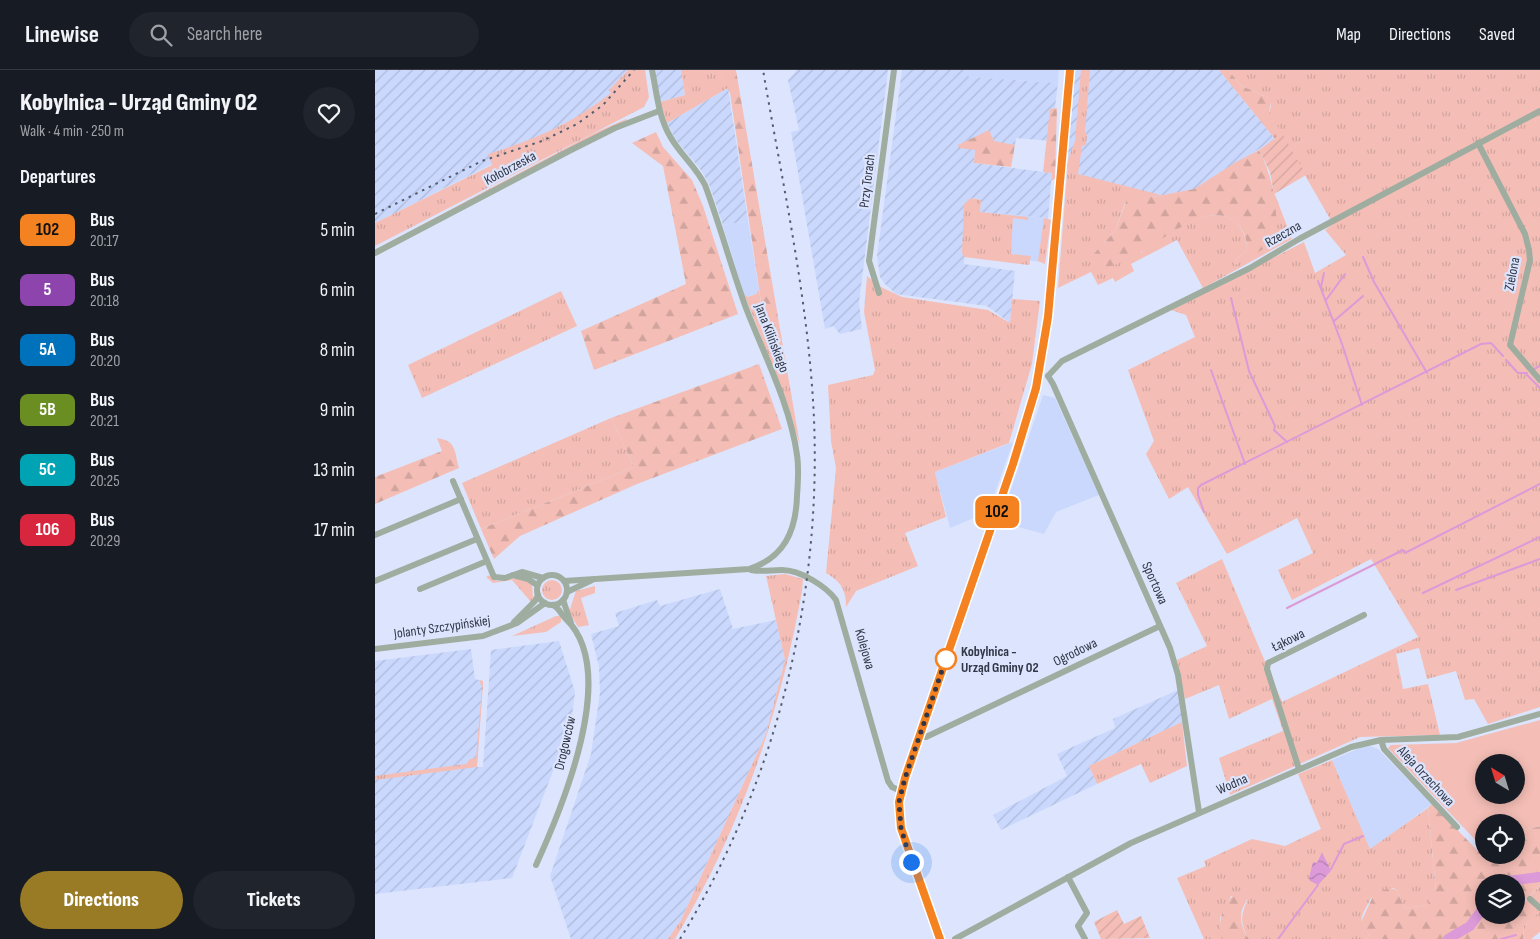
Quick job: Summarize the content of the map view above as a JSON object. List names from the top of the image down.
{
  "streets": {
    "street": [
      "Kołobrzeska",
      "Przy Torach",
      "Rzeczna",
      "Zielona",
      "Jana Kilińskiego",
      "Sportowa",
      "Jolanty Szczypińskiej",
      "Łąkowa",
      "Kolejowa",
      "Ogrodowa",
      "Drogowców",
      "Aleja Orzechowa",
      "Wodna"
    ]
  },
  "crossings": [
    ["Kołobrzeska", "Jana Kilińskiego"],
    ["Rzeczna", "Zielona"],
    ["Rzeczna", "Sportowa"],
    ["Jana Kilińskiego", "Kolejowa"],
    ["Sportowa", "Ogrodowa"],
    ["Sportowa", "Wodna"],
    ["Jolanty Szczypińskiej", "Drogowców"],
    ["Łąkowa", "Wodna"],
    ["Aleja Orzechowa", "Wodna"]
  ],
  "places": ["Kobylnica - Urząd Gminy 02"],
  "lines": ["bus line 102"],
  "north": "top left",
  "page": {
    "header": "Linewise",
    "search": "Search here",
    "nav": ["Map", "Directions", "Saved"],
    "heading": [
      ["Kobylnica - Urząd Gminy 02", "Walk · 4 min · 250 m"],
      "Departures"
    ],
    "on_map": "102",
    "list": [
      {
        "mark": "102",
        "name": "Bus",
        "note": "20:17",
        "value": "5 min"
      },
      {
        "mark": "5",
        "name": "Bus",
        "note": "20:18",
        "value": "6 min"
      },
      {
        "mark": "5A",
        "name": "Bus",
        "note": "20:20",
        "value": "8 min"
      },
      {
        "mark": "5B",
        "name": "Bus",
        "note": "20:21",
        "value": "9 min"
      },
      {
        "mark": "5C",
        "name": "Bus",
        "note": "20:25",
        "value": "13 min"
      },
      {
        "mark": "106",
        "name": "Bus",
        "note": "20:29",
        "value": "17 min"
      }
    ],
    "buttons": ["Directions", "Tickets"]
  }
}
